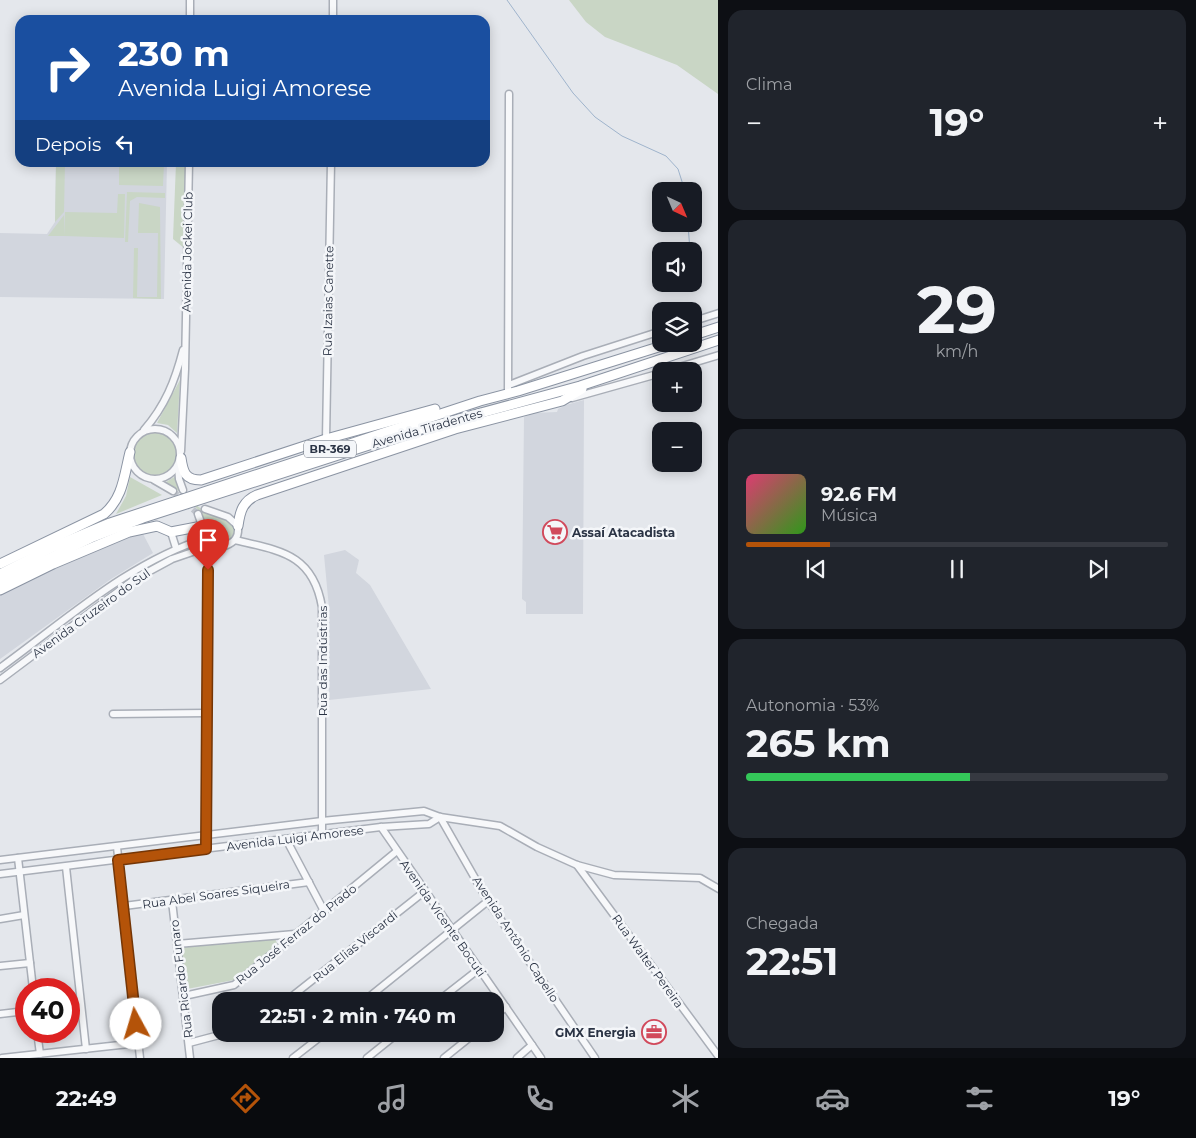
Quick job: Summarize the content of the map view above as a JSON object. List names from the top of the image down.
{
  "streets": {
    "highway": ["Avenida Tiradentes", "BR-369"],
    "street": [
      "Avenida Jockei Club",
      "Rua Izaias Canette",
      "Avenida Cruzeiro do Sul",
      "Rua das Indústrias",
      "Avenida Luigi Amorese",
      "Rua Abel Soares Siqueira",
      "Avenida Vicente Bocuti",
      "Rua José Ferraz do Prado",
      "Avenida Antônio Capello",
      "Rua Elias Viscardi",
      "Rua Walter Pereira",
      "Rua Ricardo Funaro"
    ]
  },
  "crossings": [
    ["Avenida Cruzeiro do Sul", "Rua das Indústrias"],
    ["Rua das Indústrias", "Avenida Luigi Amorese"],
    ["Avenida Luigi Amorese", "Avenida Vicente Bocuti"],
    ["Avenida Luigi Amorese", "Avenida Antônio Capello"],
    ["Avenida Luigi Amorese", "Rua Walter Pereira"],
    ["Rua Abel Soares Siqueira", "Rua Ricardo Funaro"],
    ["Avenida Vicente Bocuti", "Rua José Ferraz do Prado"],
    ["Avenida Vicente Bocuti", "Rua Elias Viscardi"],
    ["Rua José Ferraz do Prado", "Rua Ricardo Funaro"]
  ],
  "places": {
    "supermarket": ["Assaí Atacadista"],
    "office": ["GMX Energia"]
  },
  "north": "bottom right",
  "page": {
    "tile": [
      "Clima",
      ["29", "km/h"],
      ["Autonomia · 53%", "265 km"],
      ["Chegada", "22:51"]
    ],
    "turn": ["230 m", "Avenida Luigi Amorese"],
    "heat": ["−", "19°", "+"],
    "then": "Depois",
    "map_buttons": ["+", "−"],
    "song": ["92.6 FM", "Música"],
    "limit": "40",
    "trip": "22:51 · 2 min · 740 m",
    "tabs": ["22:49", "19°"]
  }
}
